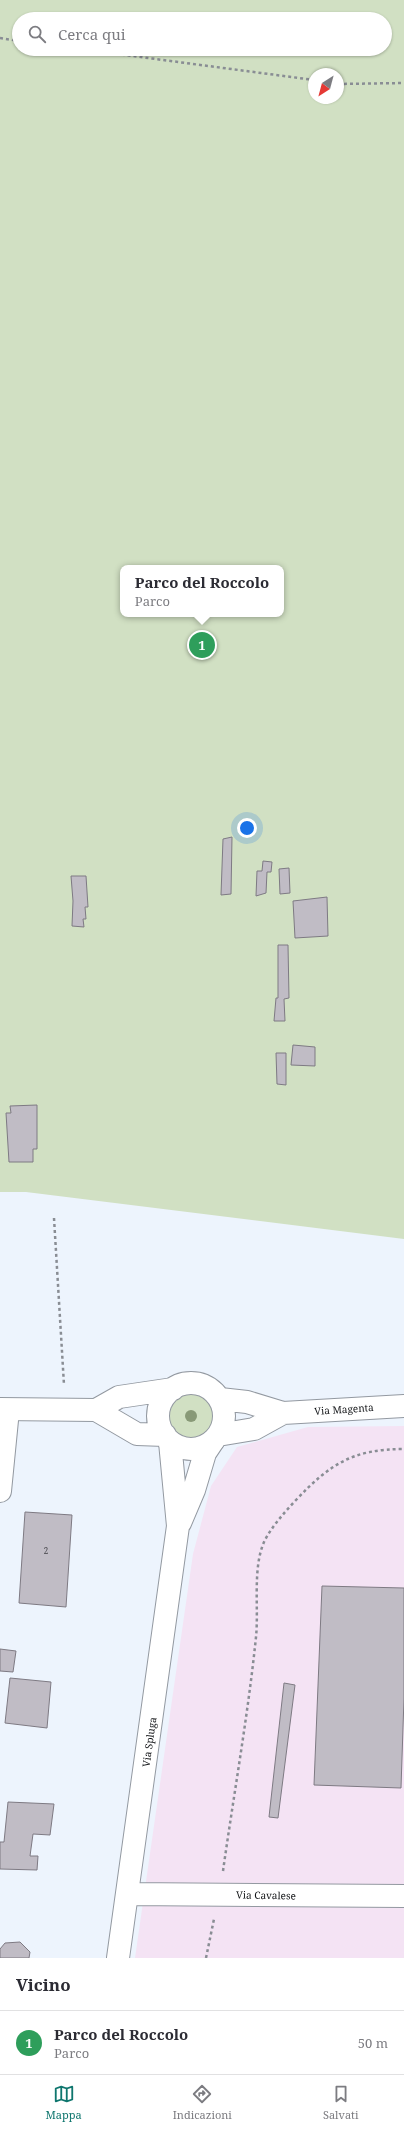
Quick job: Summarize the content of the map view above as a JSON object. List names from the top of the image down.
{
  "streets": {
    "street": ["Via Magenta", "Via Spluga", "Via Cavalese"]
  },
  "crossings": [
    ["Via Magenta", "Via Spluga"],
    ["Via Spluga", "Via Cavalese"]
  ],
  "house_numbers": ["2"],
  "north": "bottom left",
  "page": {
    "search": "Cerca qui",
    "popup": ["Parco del Roccolo", "Parco"],
    "pins": "1",
    "heading": "Vicino",
    "list": [
      {
        "mark": "1",
        "name": "Parco del Roccolo",
        "note": "Parco",
        "value": "50 m"
      }
    ],
    "nav": ["Mappa", "Indicazioni", "Salvati"]
  }
}
